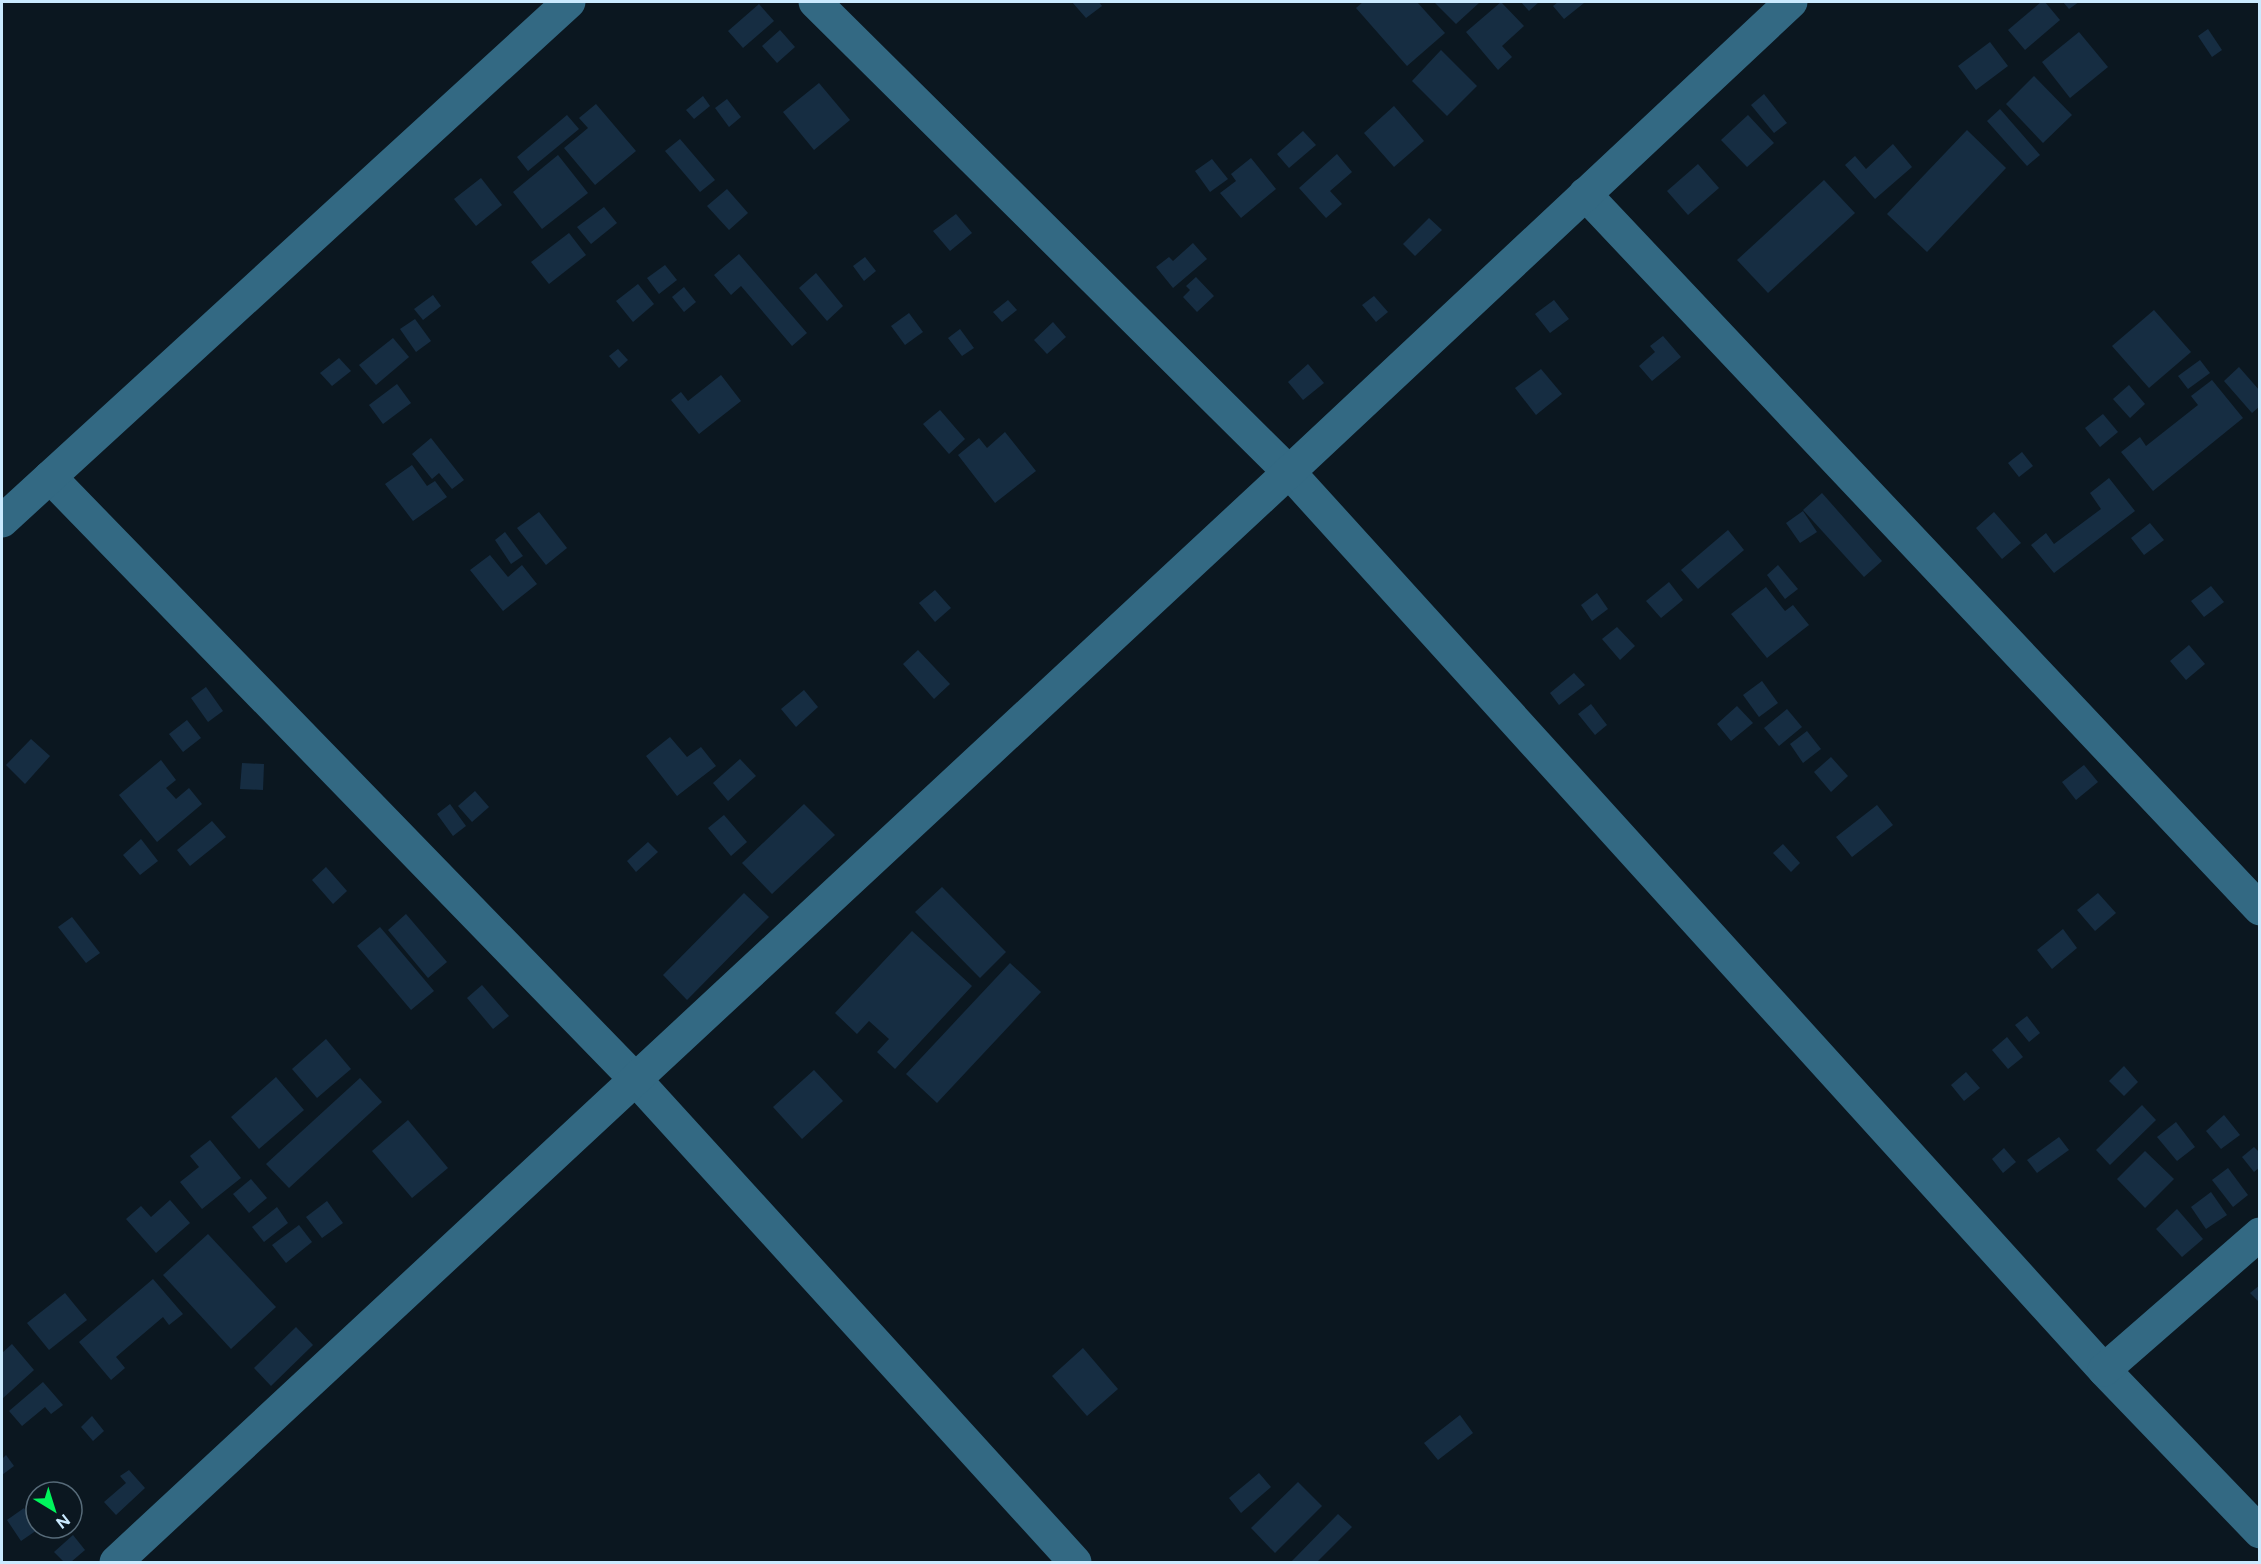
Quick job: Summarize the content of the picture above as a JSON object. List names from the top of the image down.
{
  "north": "bottom right"
}
